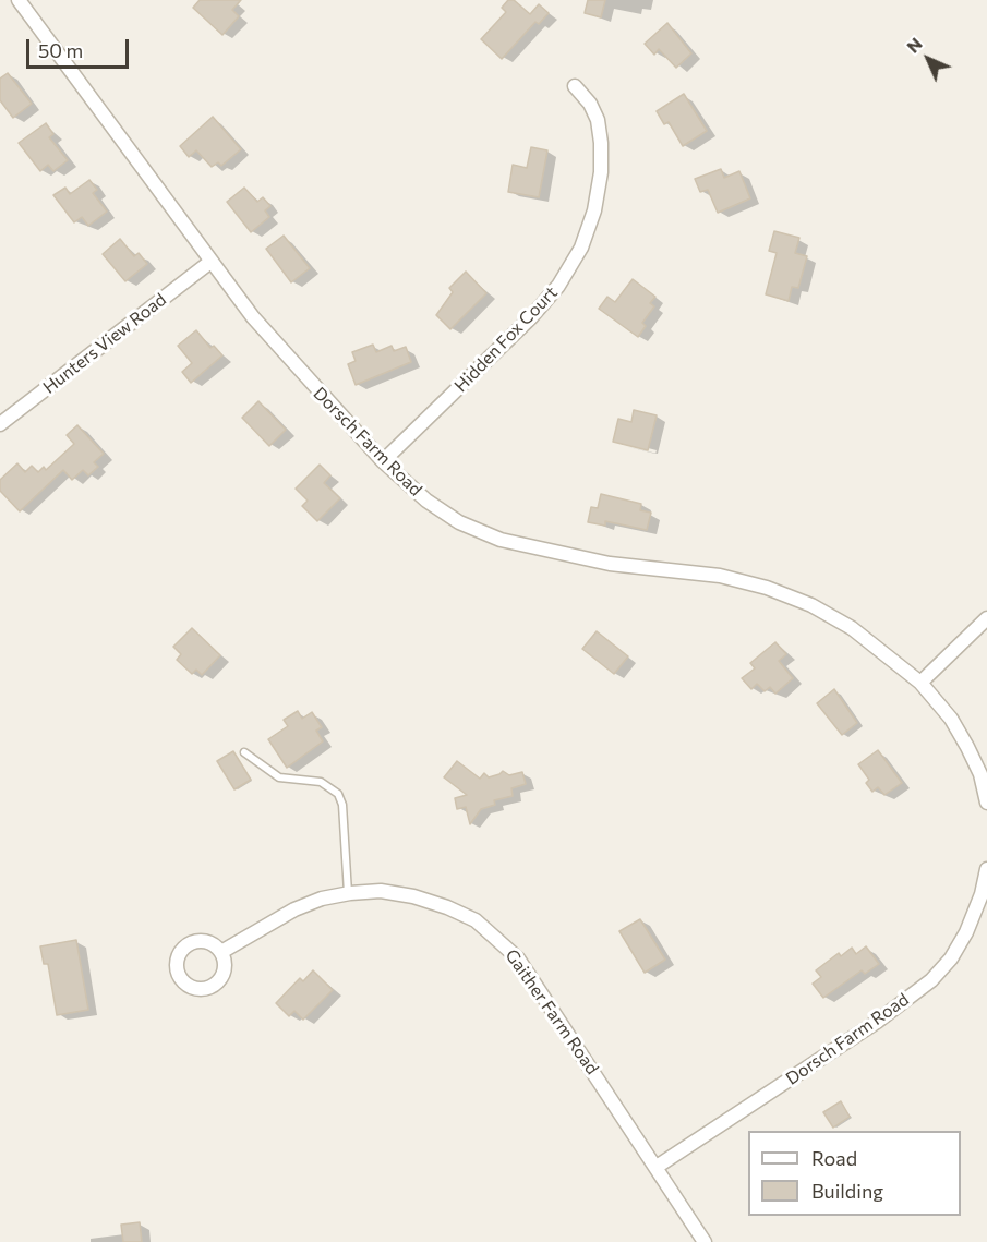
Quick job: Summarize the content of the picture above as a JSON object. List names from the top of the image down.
{
  "streets": {
    "street": [
      "Hidden Fox Court",
      "Hunters View Road",
      "Dorsch Farm Road",
      "Gaither Farm Road"
    ]
  },
  "crossings": [
    ["Hidden Fox Court", "Dorsch Farm Road"],
    ["Hunters View Road", "Dorsch Farm Road"],
    ["Dorsch Farm Road", "Gaither Farm Road"]
  ],
  "legend": ["Road", "Building"],
  "scale_bar": "50 m",
  "north": "top left"
}
